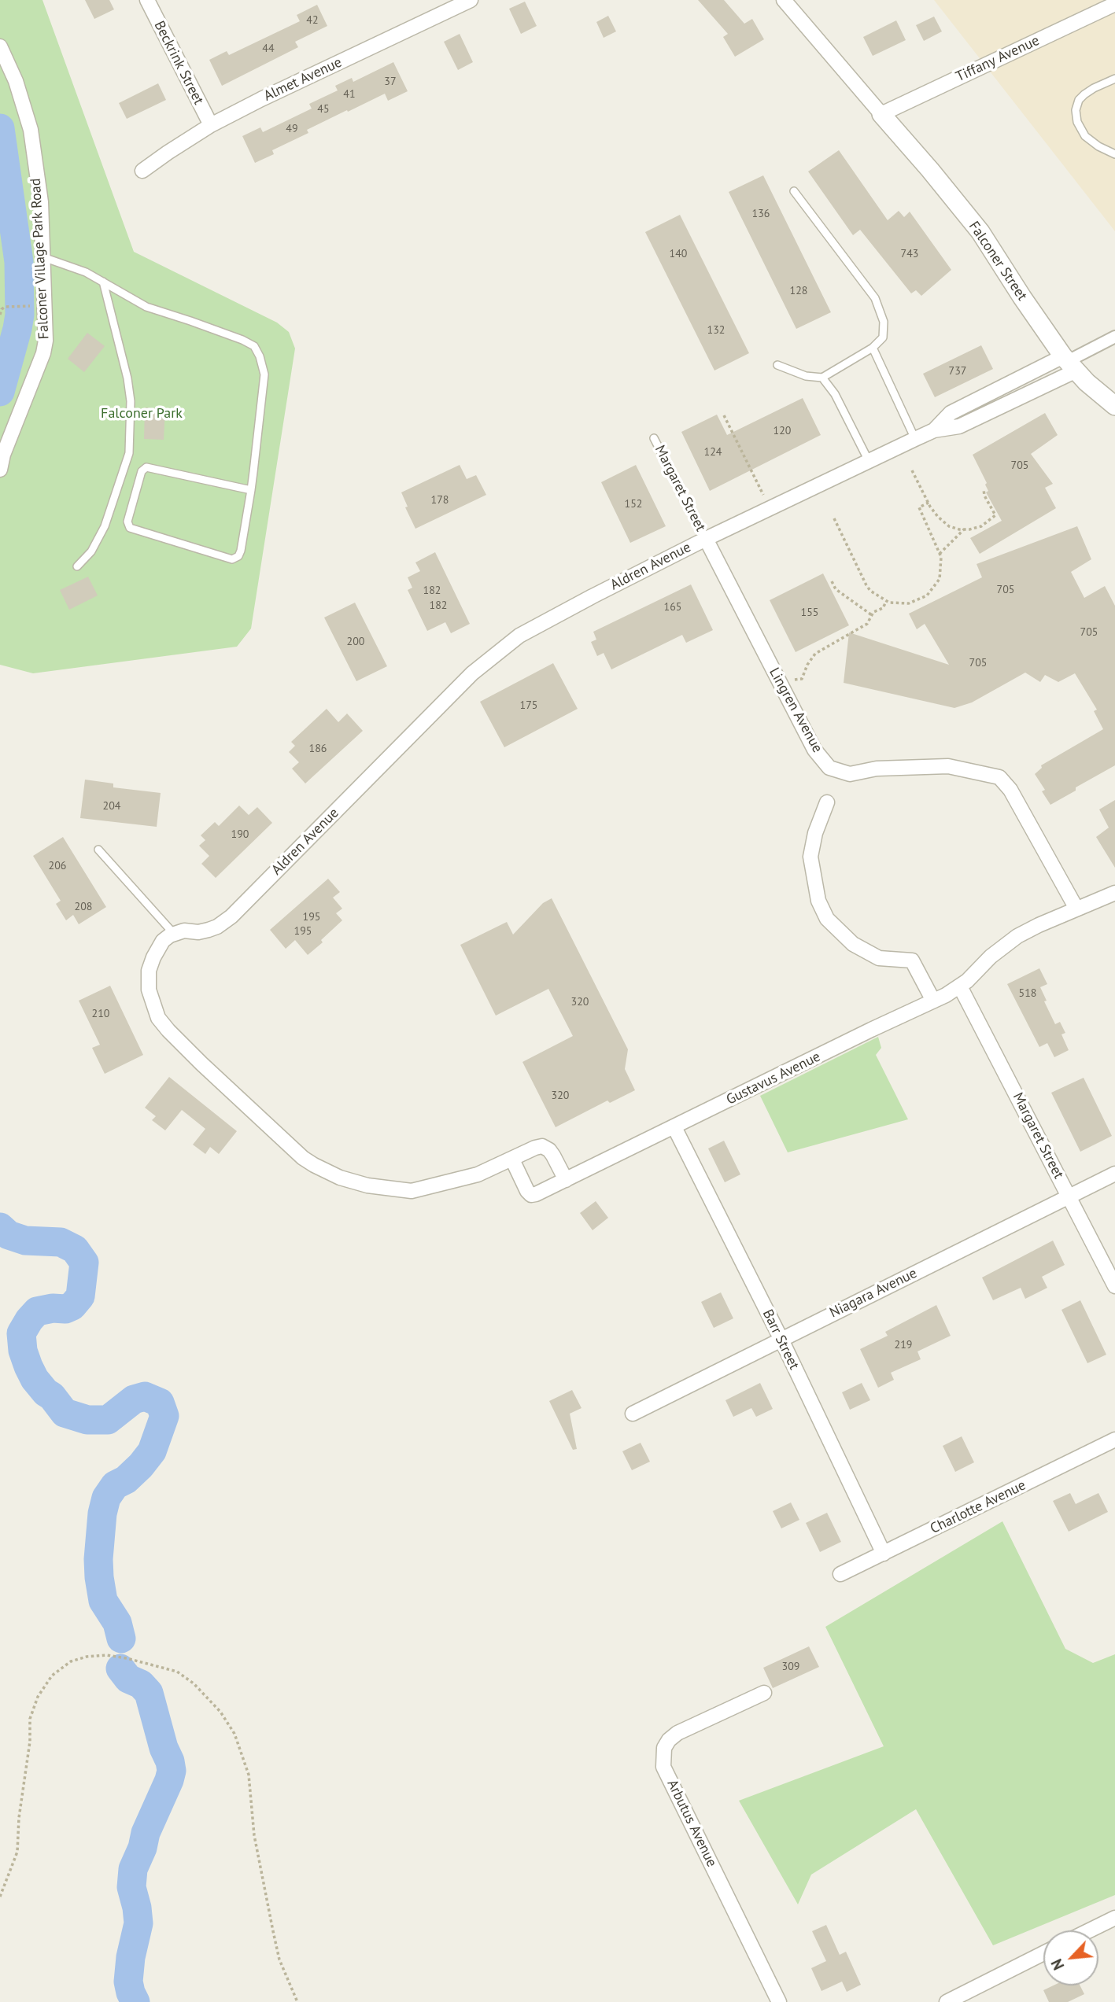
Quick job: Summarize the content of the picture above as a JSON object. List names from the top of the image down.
{
  "streets": {
    "street": [
      "Tiffany Avenue",
      "Beckrink Street",
      "Almet Avenue",
      "Falconer Village Park Road",
      "Falconer Street",
      "Margaret Street",
      "Aldren Avenue",
      "Lingren Avenue",
      "Gustavus Avenue",
      "Niagara Avenue",
      "Barr Street",
      "Charlotte Avenue",
      "Arbutus Avenue"
    ]
  },
  "crossings": [
    ["Tiffany Avenue", "Falconer Street"],
    ["Beckrink Street", "Almet Avenue"],
    ["Falconer Street", "Aldren Avenue"],
    ["Margaret Street", "Aldren Avenue"],
    ["Margaret Street", "Lingren Avenue"],
    ["Margaret Street", "Gustavus Avenue"],
    ["Margaret Street", "Niagara Avenue"],
    ["Aldren Avenue", "Lingren Avenue"],
    ["Lingren Avenue", "Gustavus Avenue"],
    ["Gustavus Avenue", "Barr Street"],
    ["Niagara Avenue", "Barr Street"],
    ["Barr Street", "Charlotte Avenue"]
  ],
  "parks": ["Falconer Park"],
  "house_numbers": [
    "42",
    "44",
    "37",
    "41",
    "45",
    "49",
    "136",
    "140",
    "743",
    "128",
    "132",
    "737",
    "120",
    "124",
    "705",
    "178",
    "152",
    "705",
    "182",
    "182",
    "165",
    "155",
    "705",
    "200",
    "705",
    "175",
    "186",
    "204",
    "190",
    "206",
    "208",
    "195",
    "195",
    "518",
    "320",
    "210",
    "320",
    "219",
    "309"
  ],
  "north": "bottom left"
}
